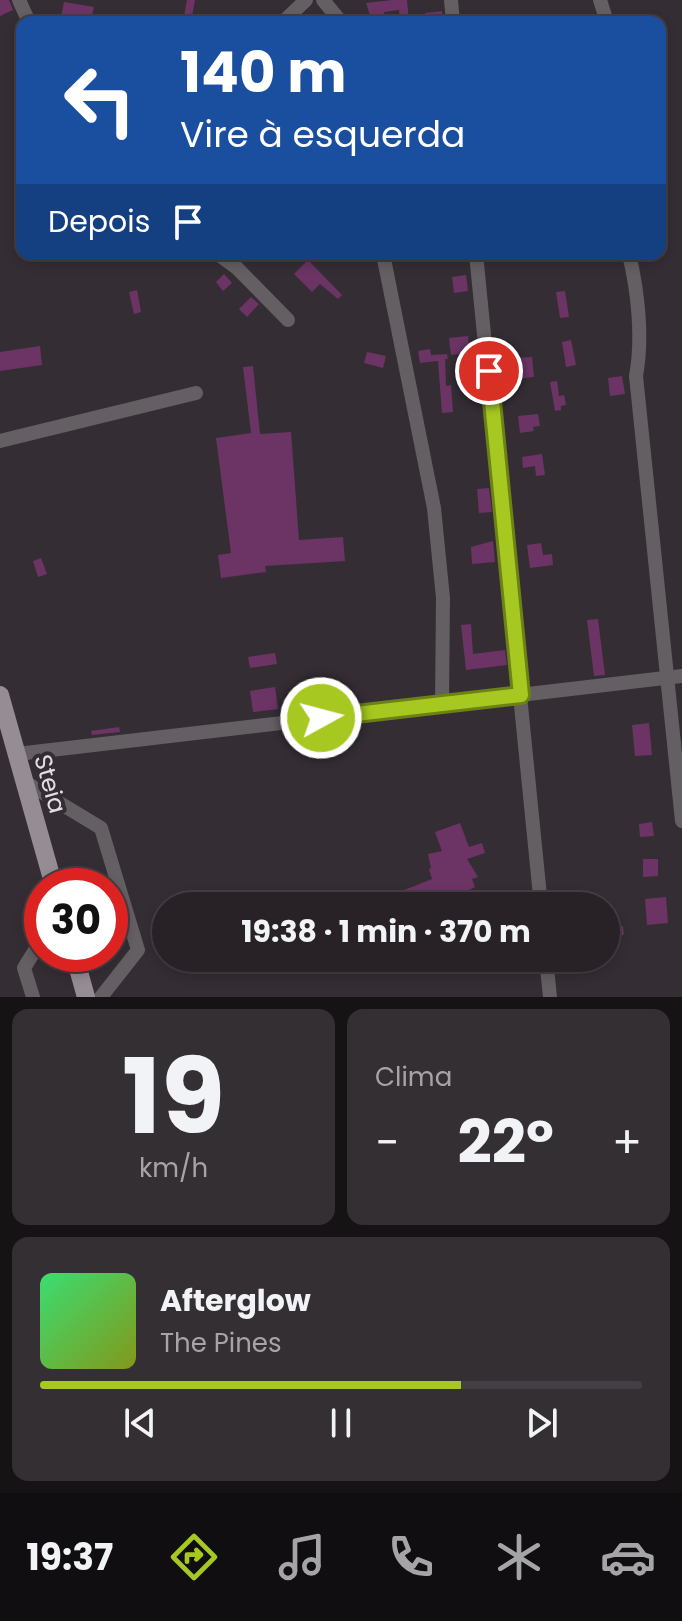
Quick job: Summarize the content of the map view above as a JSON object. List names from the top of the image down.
{
  "streets": {
    "main road": ["Steia"]
  },
  "page": {
    "turn": ["140 m", "Vire à esquerda"],
    "then": "Depois",
    "limit": "30",
    "trip": "19:38 · 1 min · 370 m",
    "tile": [
      ["19", "km/h"],
      "Clima"
    ],
    "heat": ["−", "22°", "+"],
    "song": ["Afterglow", "The Pines"],
    "tabs": "19:37"
  }
}
